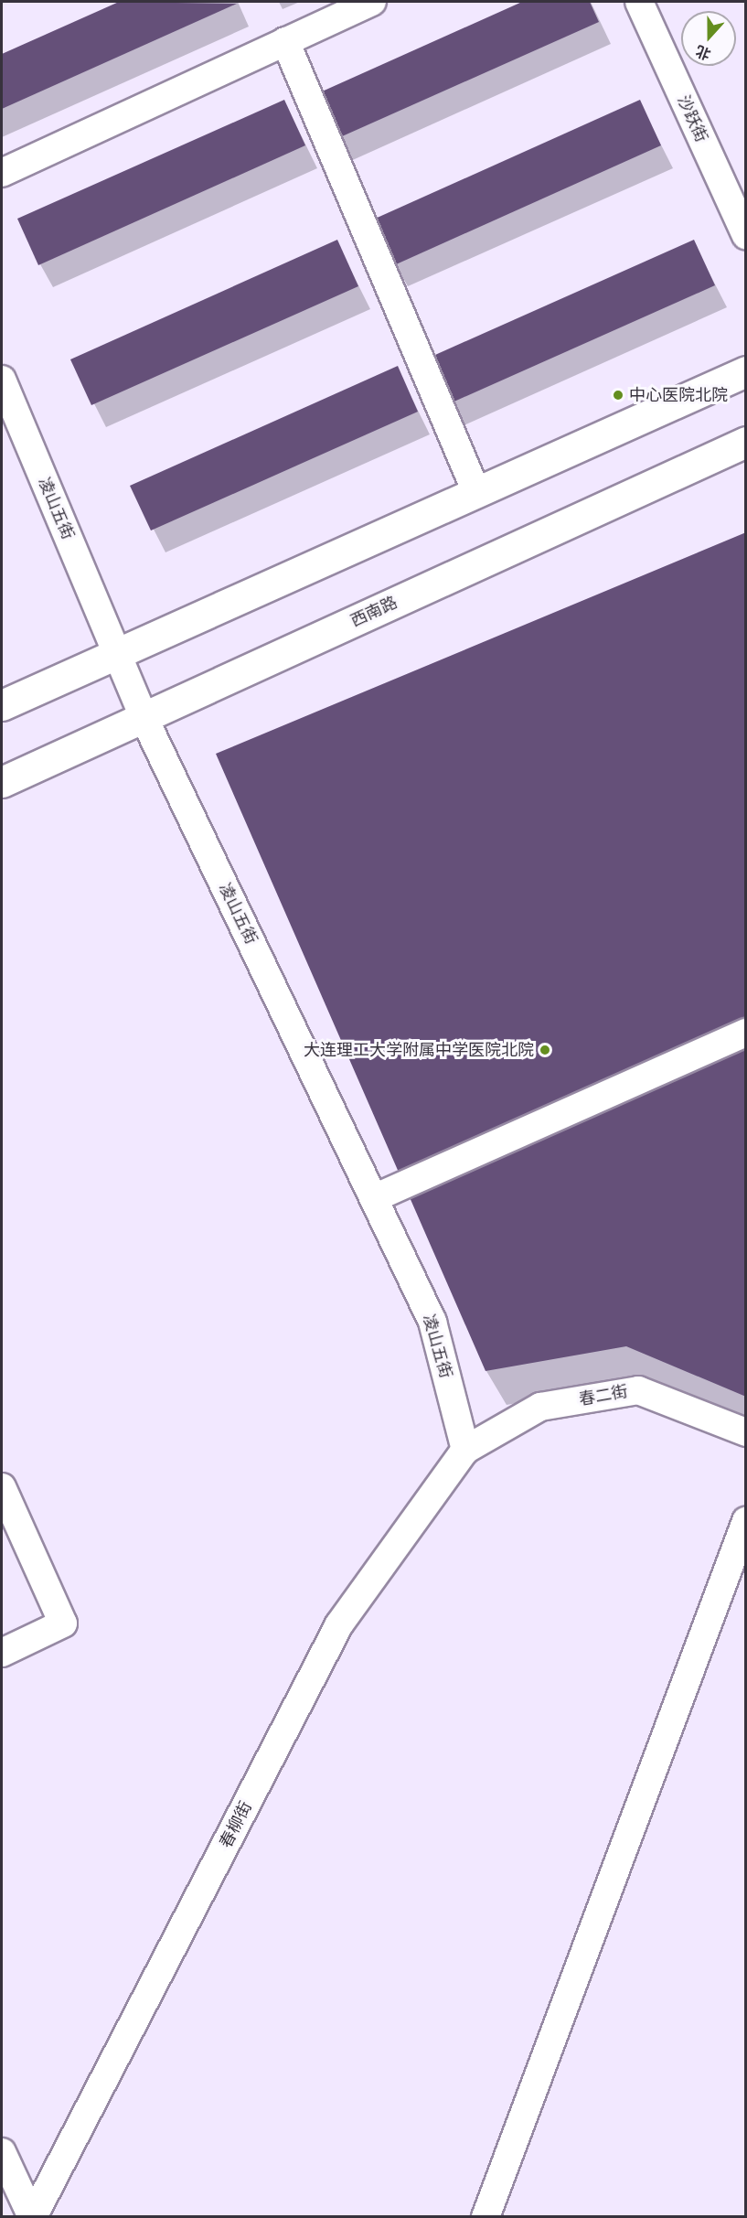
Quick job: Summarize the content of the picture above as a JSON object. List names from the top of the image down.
{
  "streets": {
    "main road": ["西南路"],
    "street": [
      "沙跃街",
      "凌山五街",
      "春二街",
      "春柳街"
    ]
  },
  "crossings": [
    ["凌山五街", "西南路"],
    ["凌山五街", "春二街"],
    ["凌山五街", "春柳街"],
    ["春二街", "春柳街"]
  ],
  "places": ["中心医院北院", "大连理工大学附属中学医院北院"],
  "north": "bottom"
}
